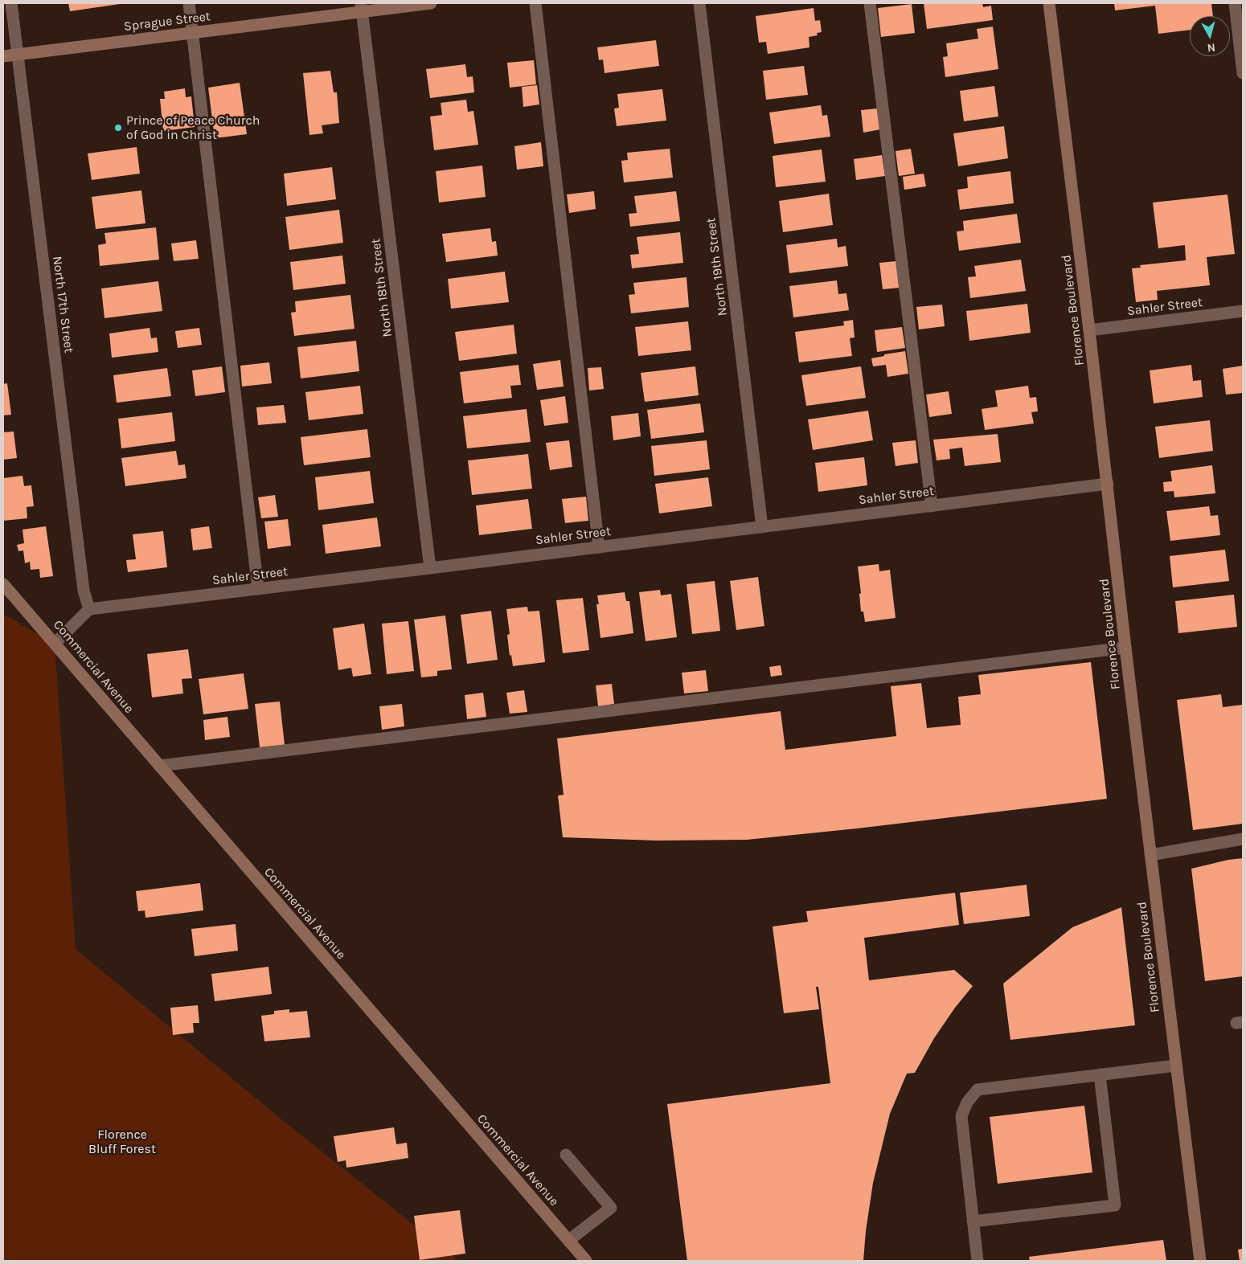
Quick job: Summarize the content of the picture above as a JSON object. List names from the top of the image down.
{
  "streets": {
    "street": [
      "Sprague Street",
      "North 19th Street",
      "North 18th Street",
      "North 17th Street",
      "Sahler Street",
      "Florence Boulevard",
      "Commercial Avenue"
    ]
  },
  "crossings": [
    ["Sprague Street", "North 18th Street"],
    ["Sprague Street", "North 17th Street"],
    ["North 19th Street", "Sahler Street"],
    ["North 18th Street", "Sahler Street"],
    ["North 17th Street", "Sahler Street"],
    ["Sahler Street", "Florence Boulevard"]
  ],
  "parks": ["Florence Bluff Forest"],
  "places": ["Prince of Peace Church of God in Christ"],
  "north": "bottom"
}
